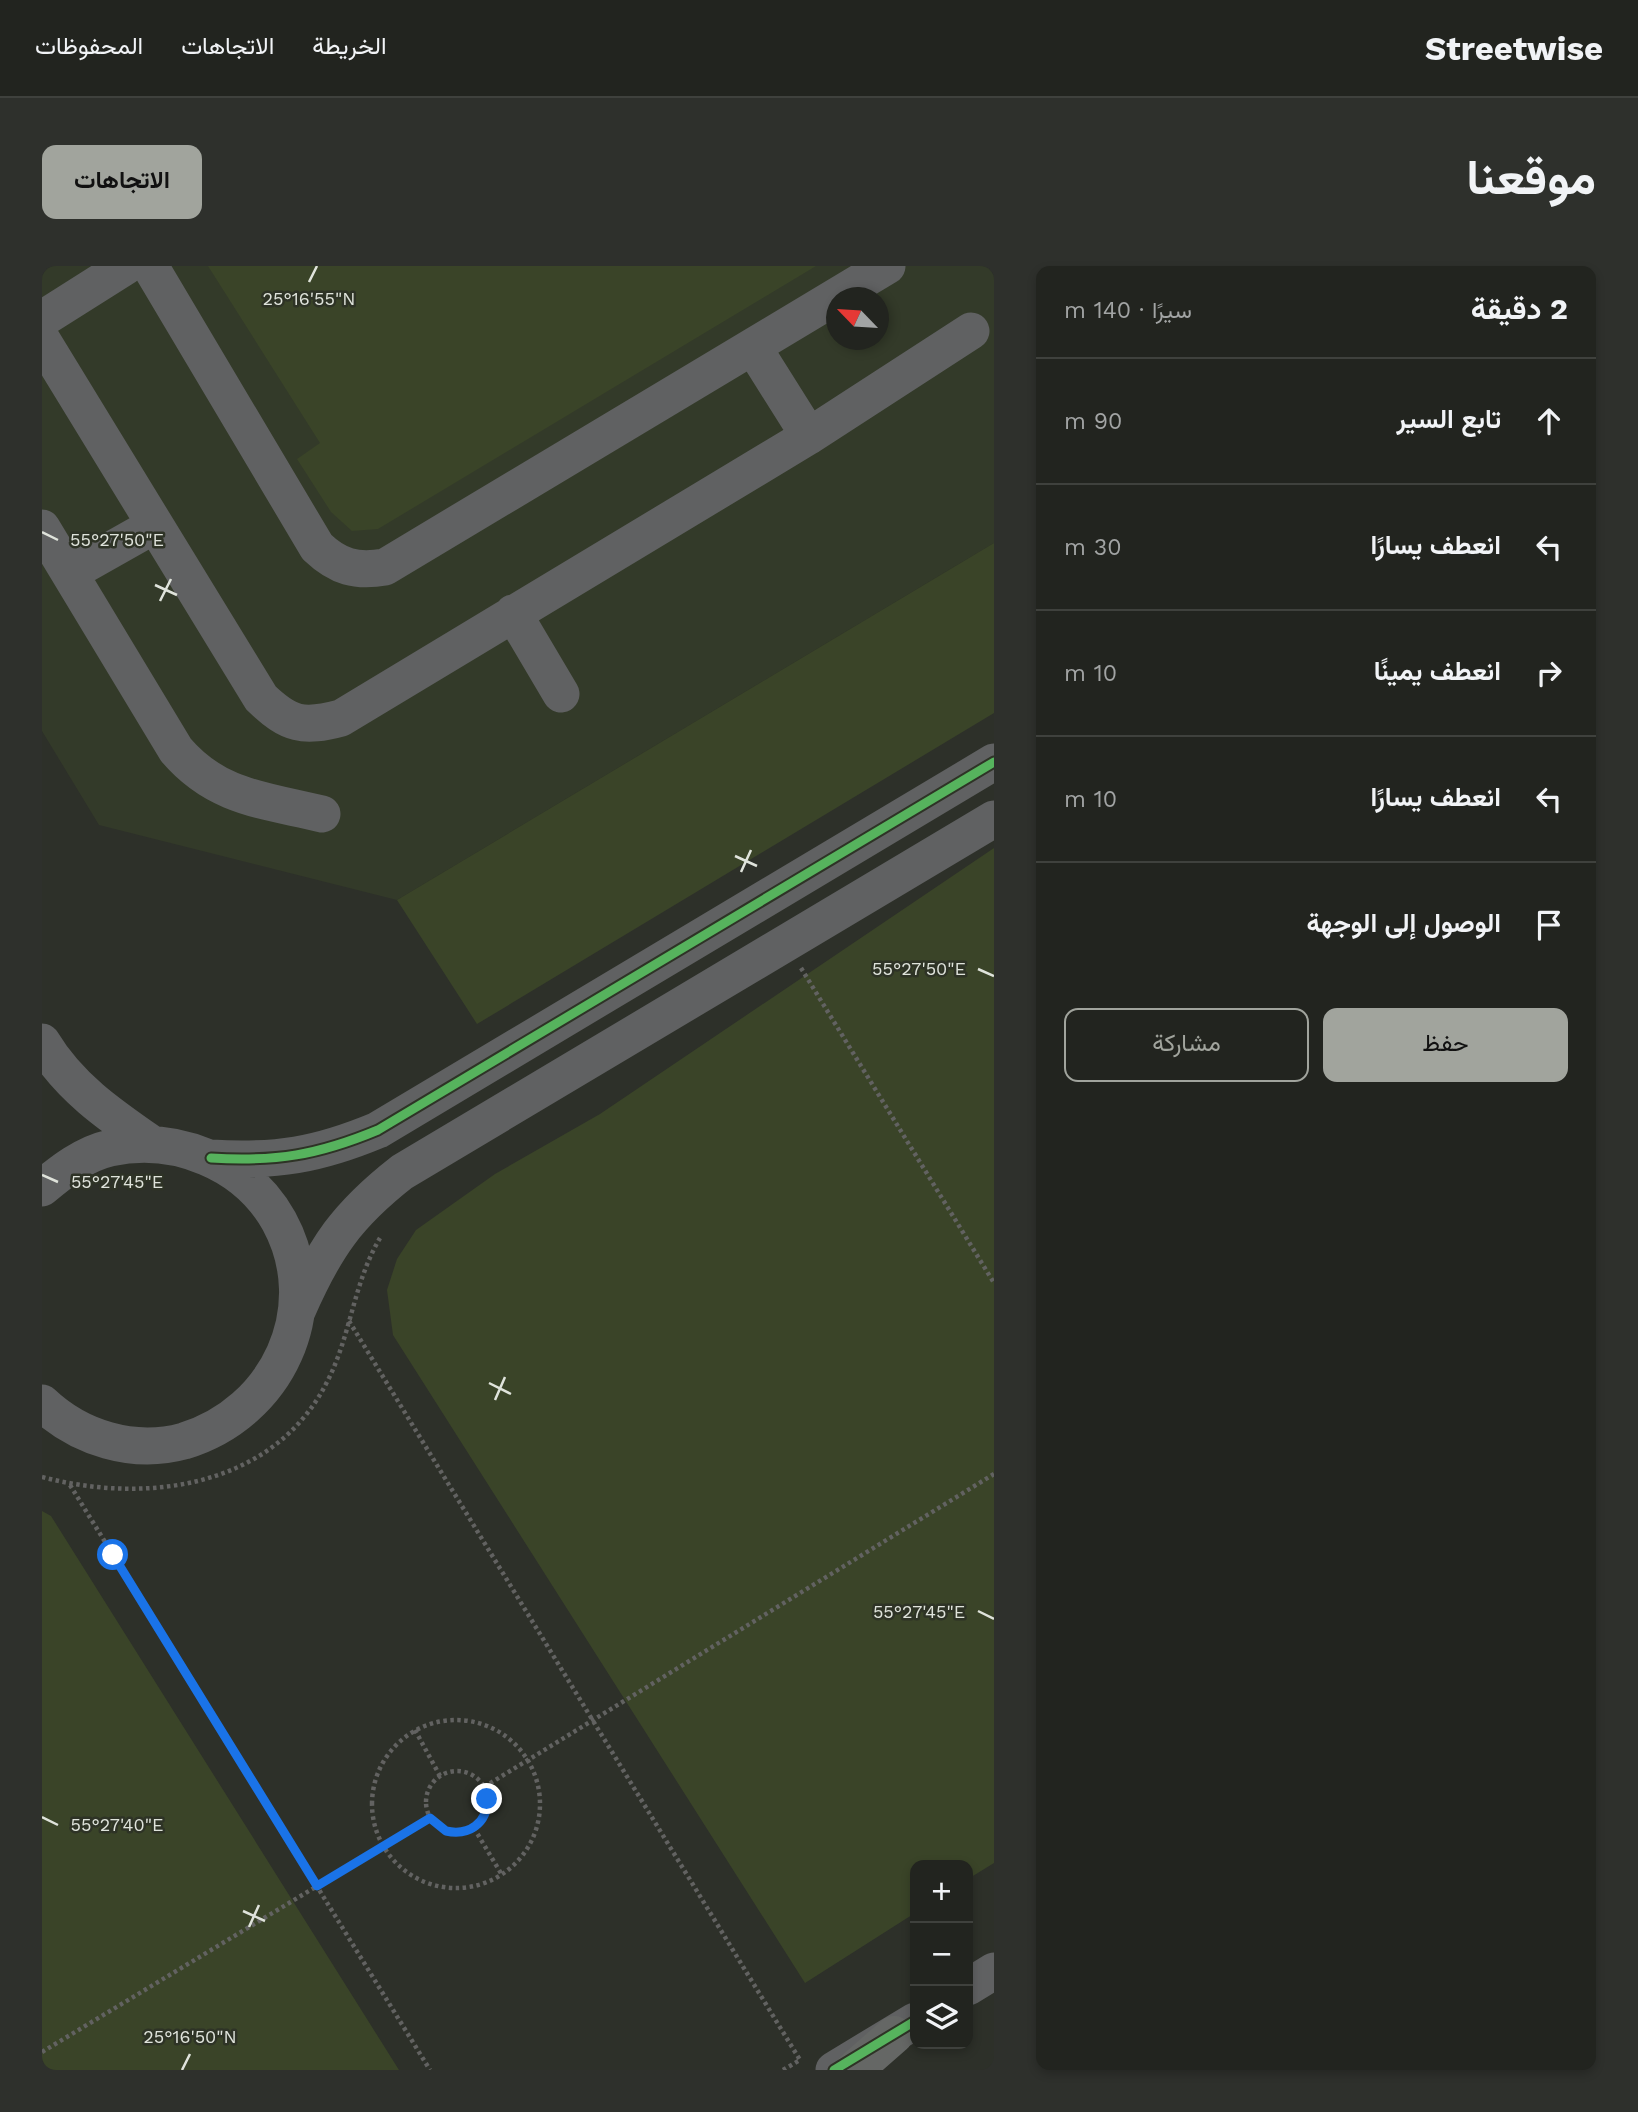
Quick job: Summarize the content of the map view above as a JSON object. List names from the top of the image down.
{
  "north": "top left",
  "page": {
    "header": "Streetwise",
    "nav": ["الخريطة", "الاتجاهات", "المحفوظات"],
    "title": "موقعنا",
    "buttons": [
      "الاتجاهات",
      ["حفظ", "مشاركة"]
    ],
    "heading": ["2 دقيقة", "سيرًا · 140 m"],
    "list": [
      ["تابع السير", "90 m"],
      ["انعطف يسارًا", "30 m"],
      ["انعطف يمينًا", "10 m"],
      ["انعطف يسارًا", "10 m"],
      "الوصول إلى الوجهة"
    ],
    "map_buttons": ["+", "−"]
  },
  "coordinates": [
    "25°16'55\"N",
    "55°27'50\"E",
    "55°27'45\"E",
    "55°27'40\"E",
    "25°16'50\"N"
  ]
}
